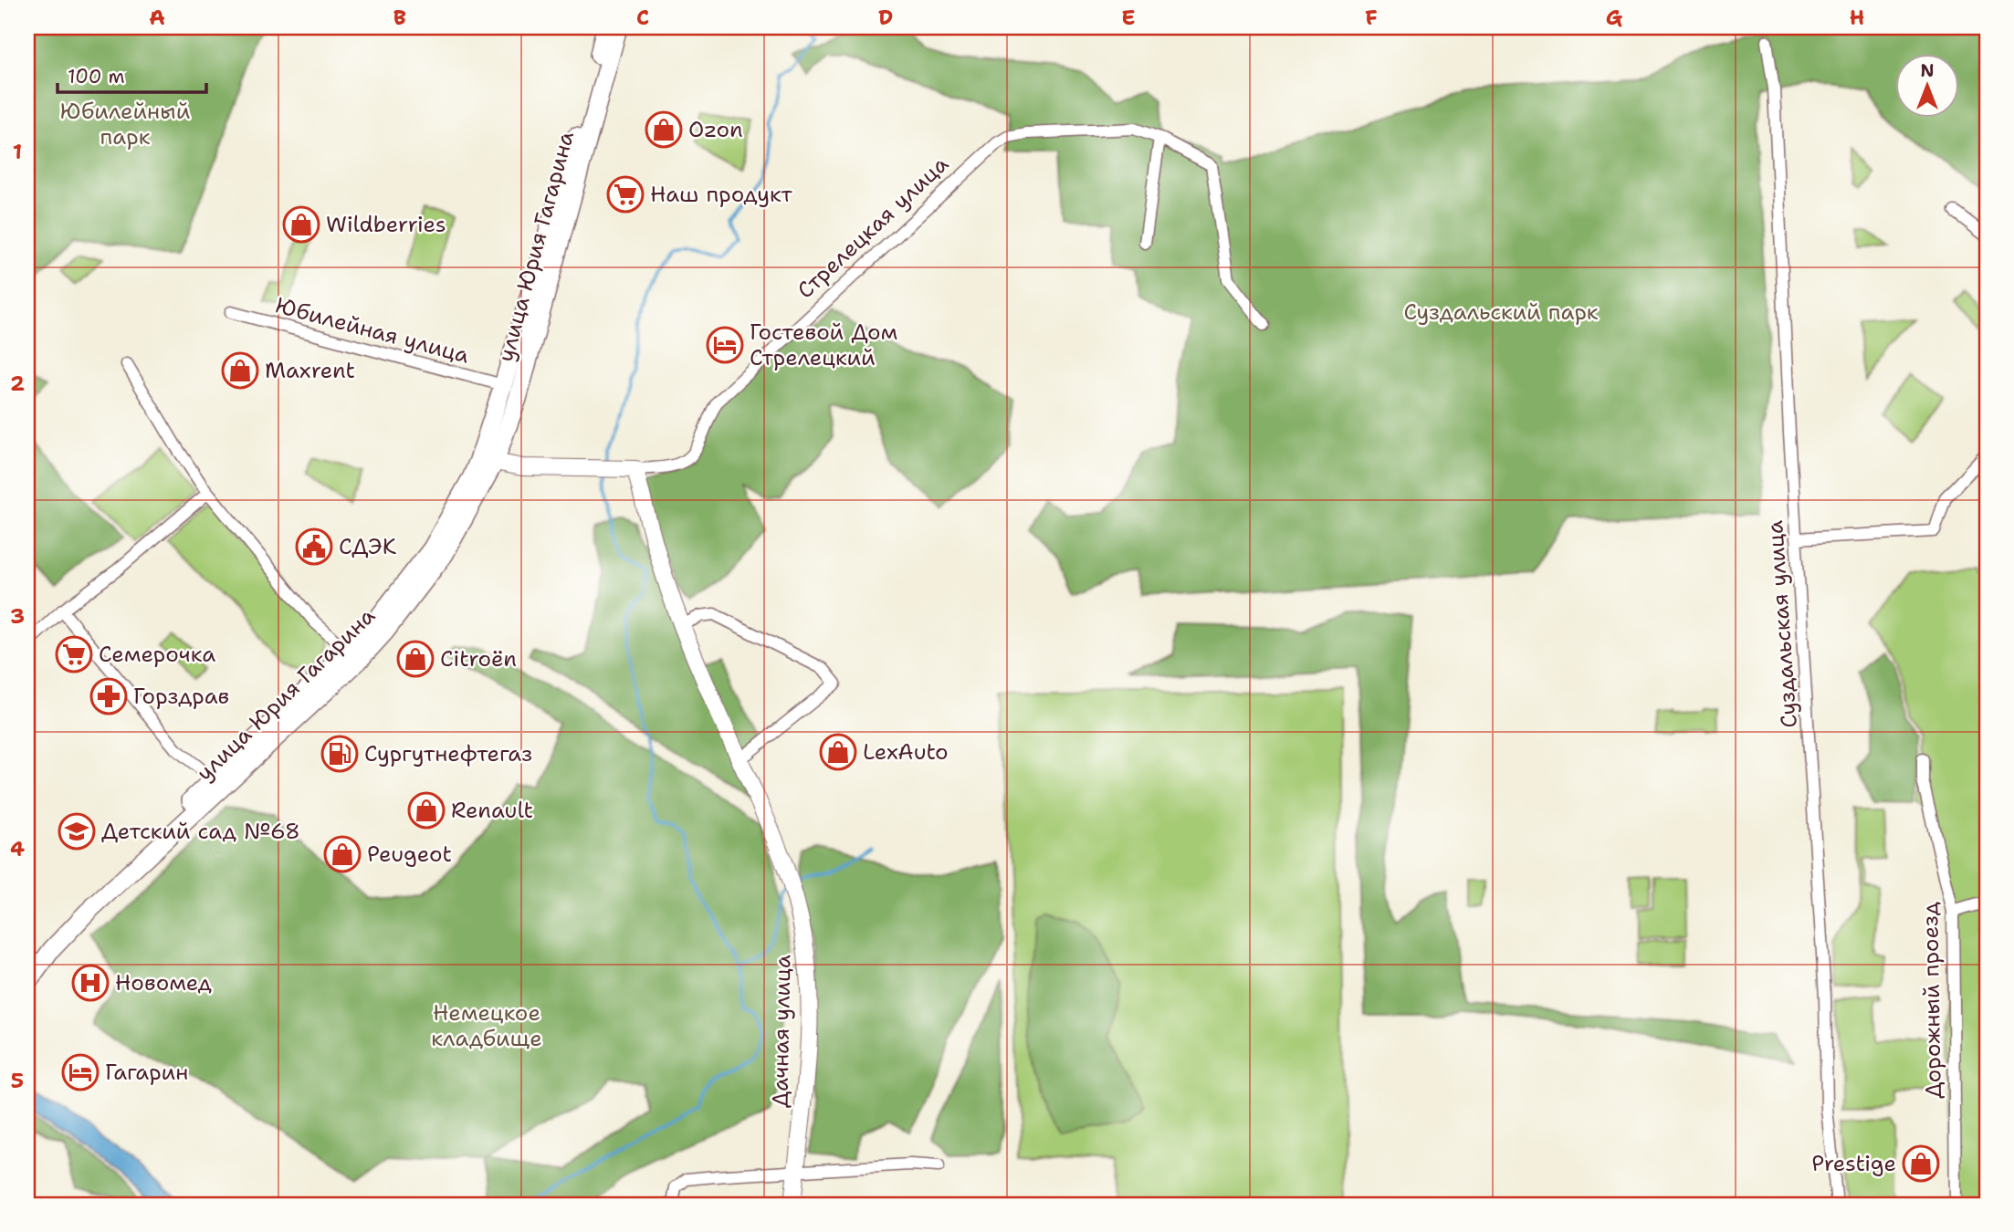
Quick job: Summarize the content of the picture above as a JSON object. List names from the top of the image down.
{
  "streets": {
    "main road": ["улица Юрия Гагарина"],
    "street": [
      "Стрелецкая улица",
      "Юбилейная улица",
      "Суздальская улица",
      "Дорожный проезд",
      "Дачная улица"
    ]
  },
  "crossings": [
    ["Стрелецкая улица", "улица Юрия Гагарина"],
    ["улица Юрия Гагарина", "Юбилейная улица"]
  ],
  "parks": ["Юбилейный парк", "Суздальский парк", "Немецкое кладбище"],
  "places": {
    "shop": [
      "Ozon",
      "Wildberries",
      "Maxrent",
      "Citroën",
      "LexAuto",
      "Renault",
      "Peugeot",
      "Prestige"
    ],
    "supermarket": ["Наш продукт", "Семерочка"],
    "hotel": ["Гостевой Дом Стрелецкий", "Гагарин"],
    "public building": ["СДЭК"],
    "pharmacy": ["Горздрав"],
    "fuel station": ["Сургутнефтегаз"],
    "school or university": ["Детский сад №68"],
    "hospital": ["Новомед"]
  },
  "scale_bar": "100 m",
  "north": "top",
  "grid": {
    "columns": [
      "A",
      "B",
      "C",
      "D",
      "E",
      "F",
      "G",
      "H"
    ],
    "rows": [
      "1",
      "2",
      "3",
      "4",
      "5"
    ]
  }
}
